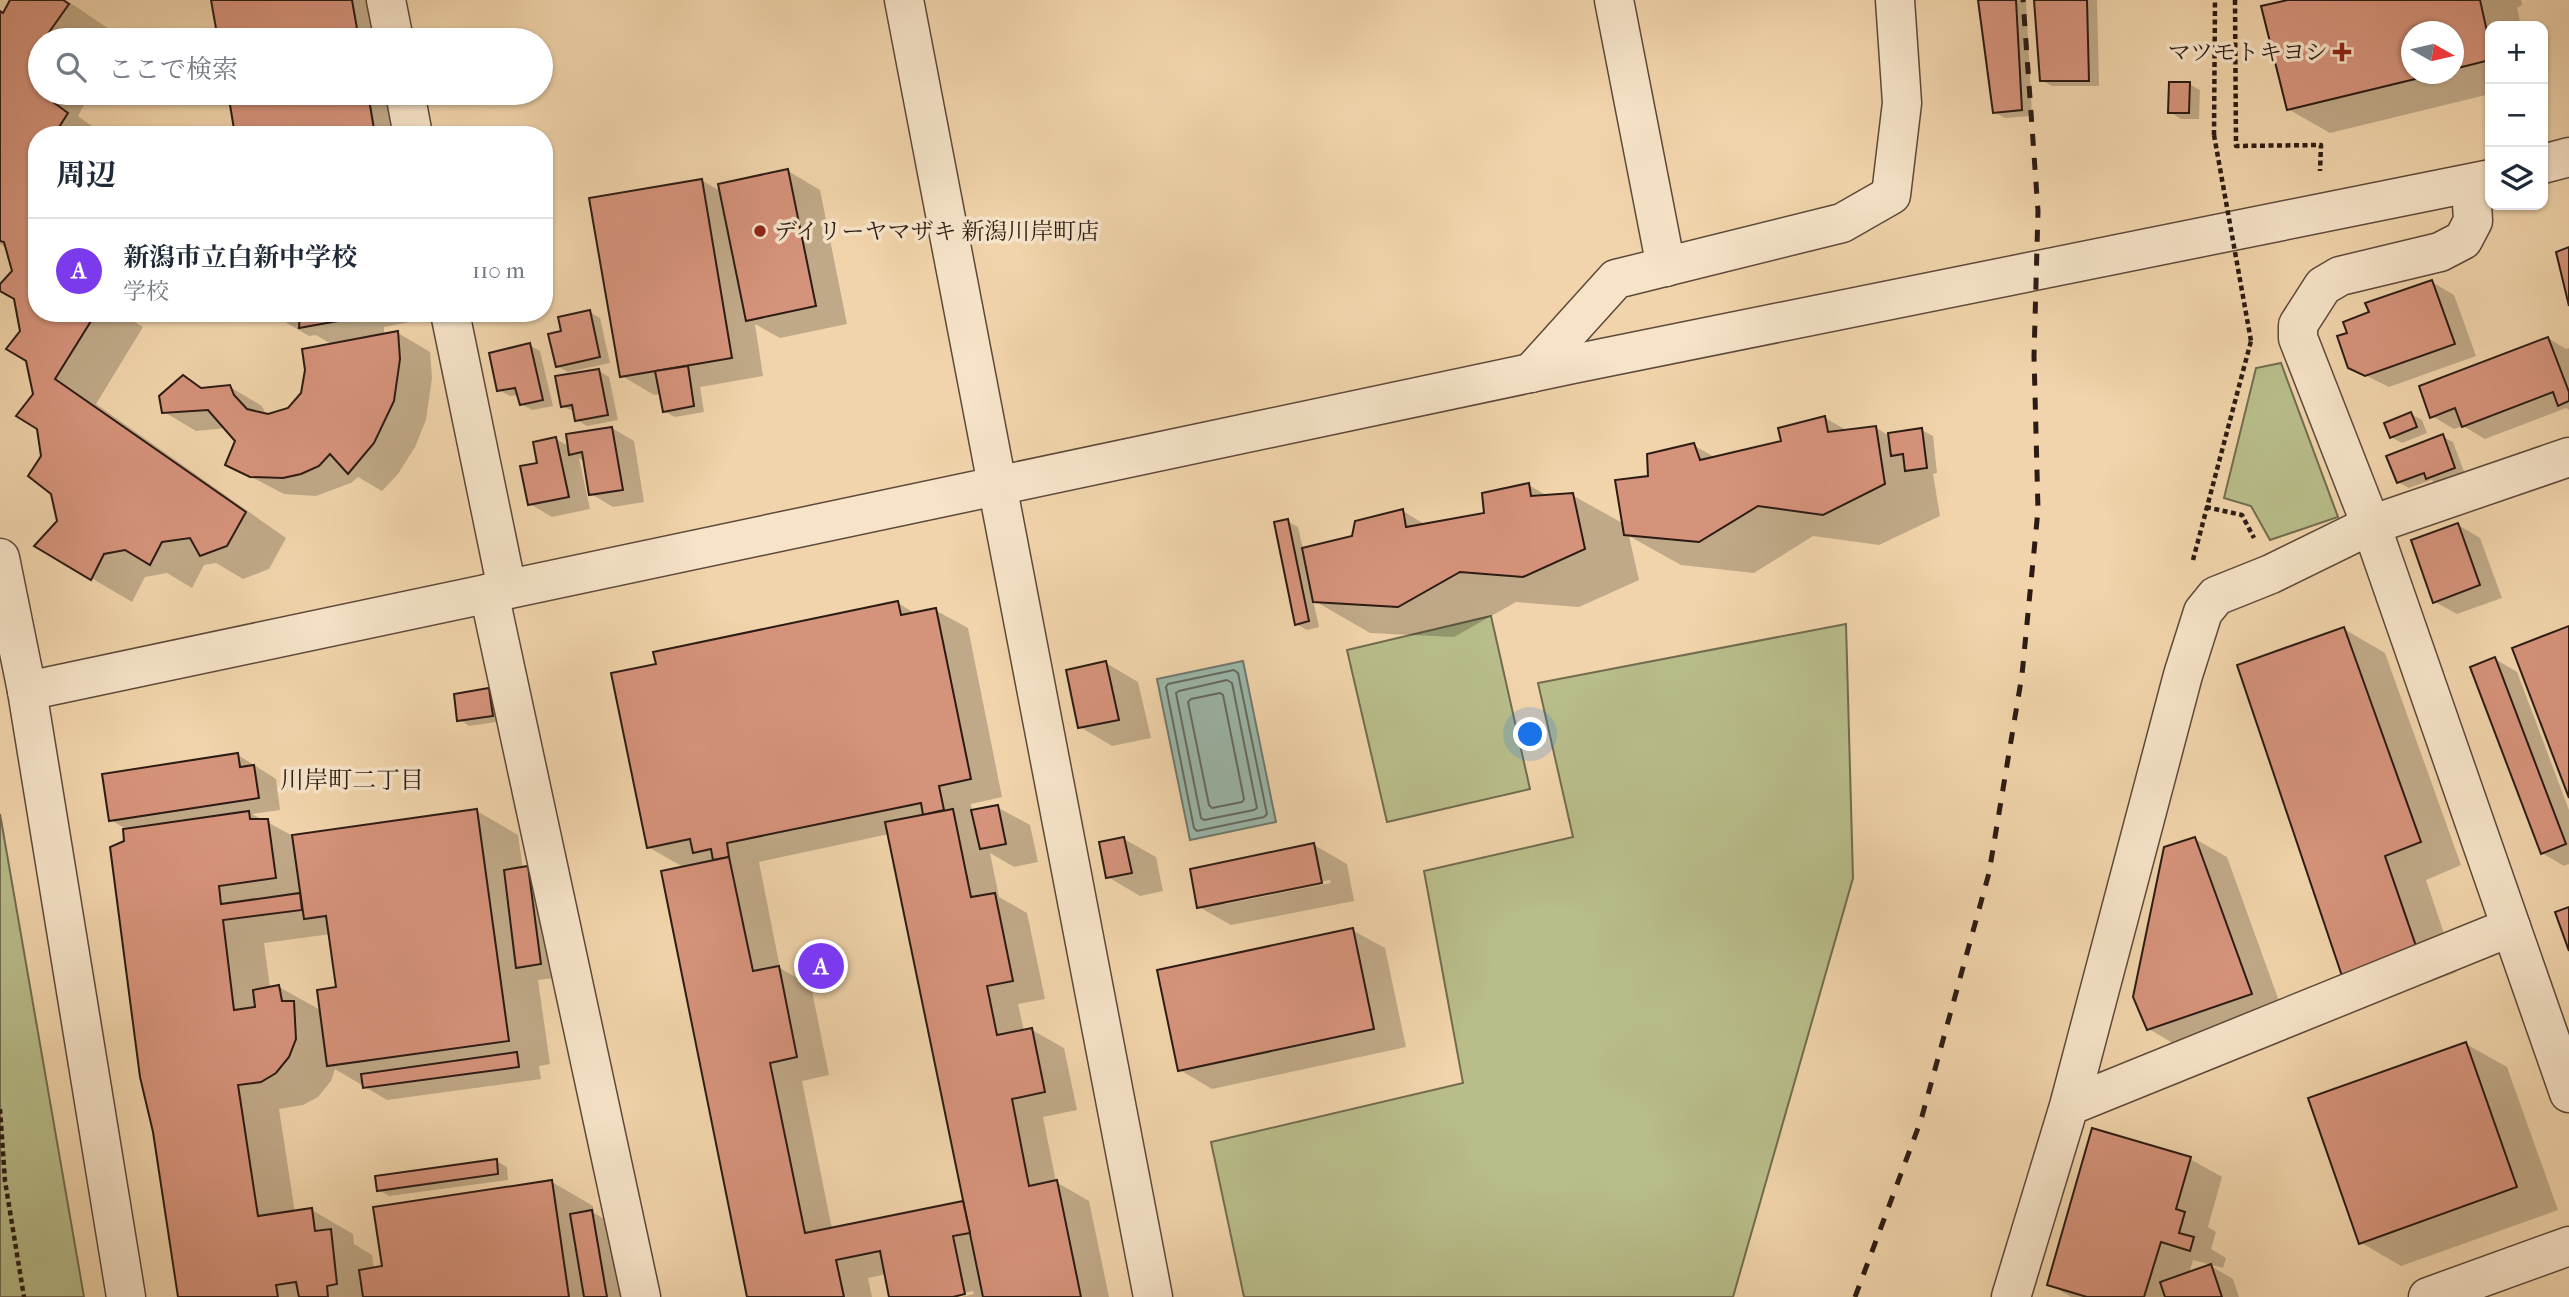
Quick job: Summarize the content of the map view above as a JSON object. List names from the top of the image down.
{
  "districts": ["川岸町二丁目"],
  "places": {
    "health": ["マツモトキヨシ"],
    "other": ["デイリーヤマザキ 新潟川岸町店"]
  },
  "north": "right",
  "page": {
    "map_buttons": ["+", "−"],
    "search": "ここで検索",
    "heading": "周辺",
    "list": [
      {
        "mark": "A",
        "name": "新潟市立白新中学校",
        "note": "学校",
        "value": "110 m"
      }
    ],
    "pins": "A"
  }
}
